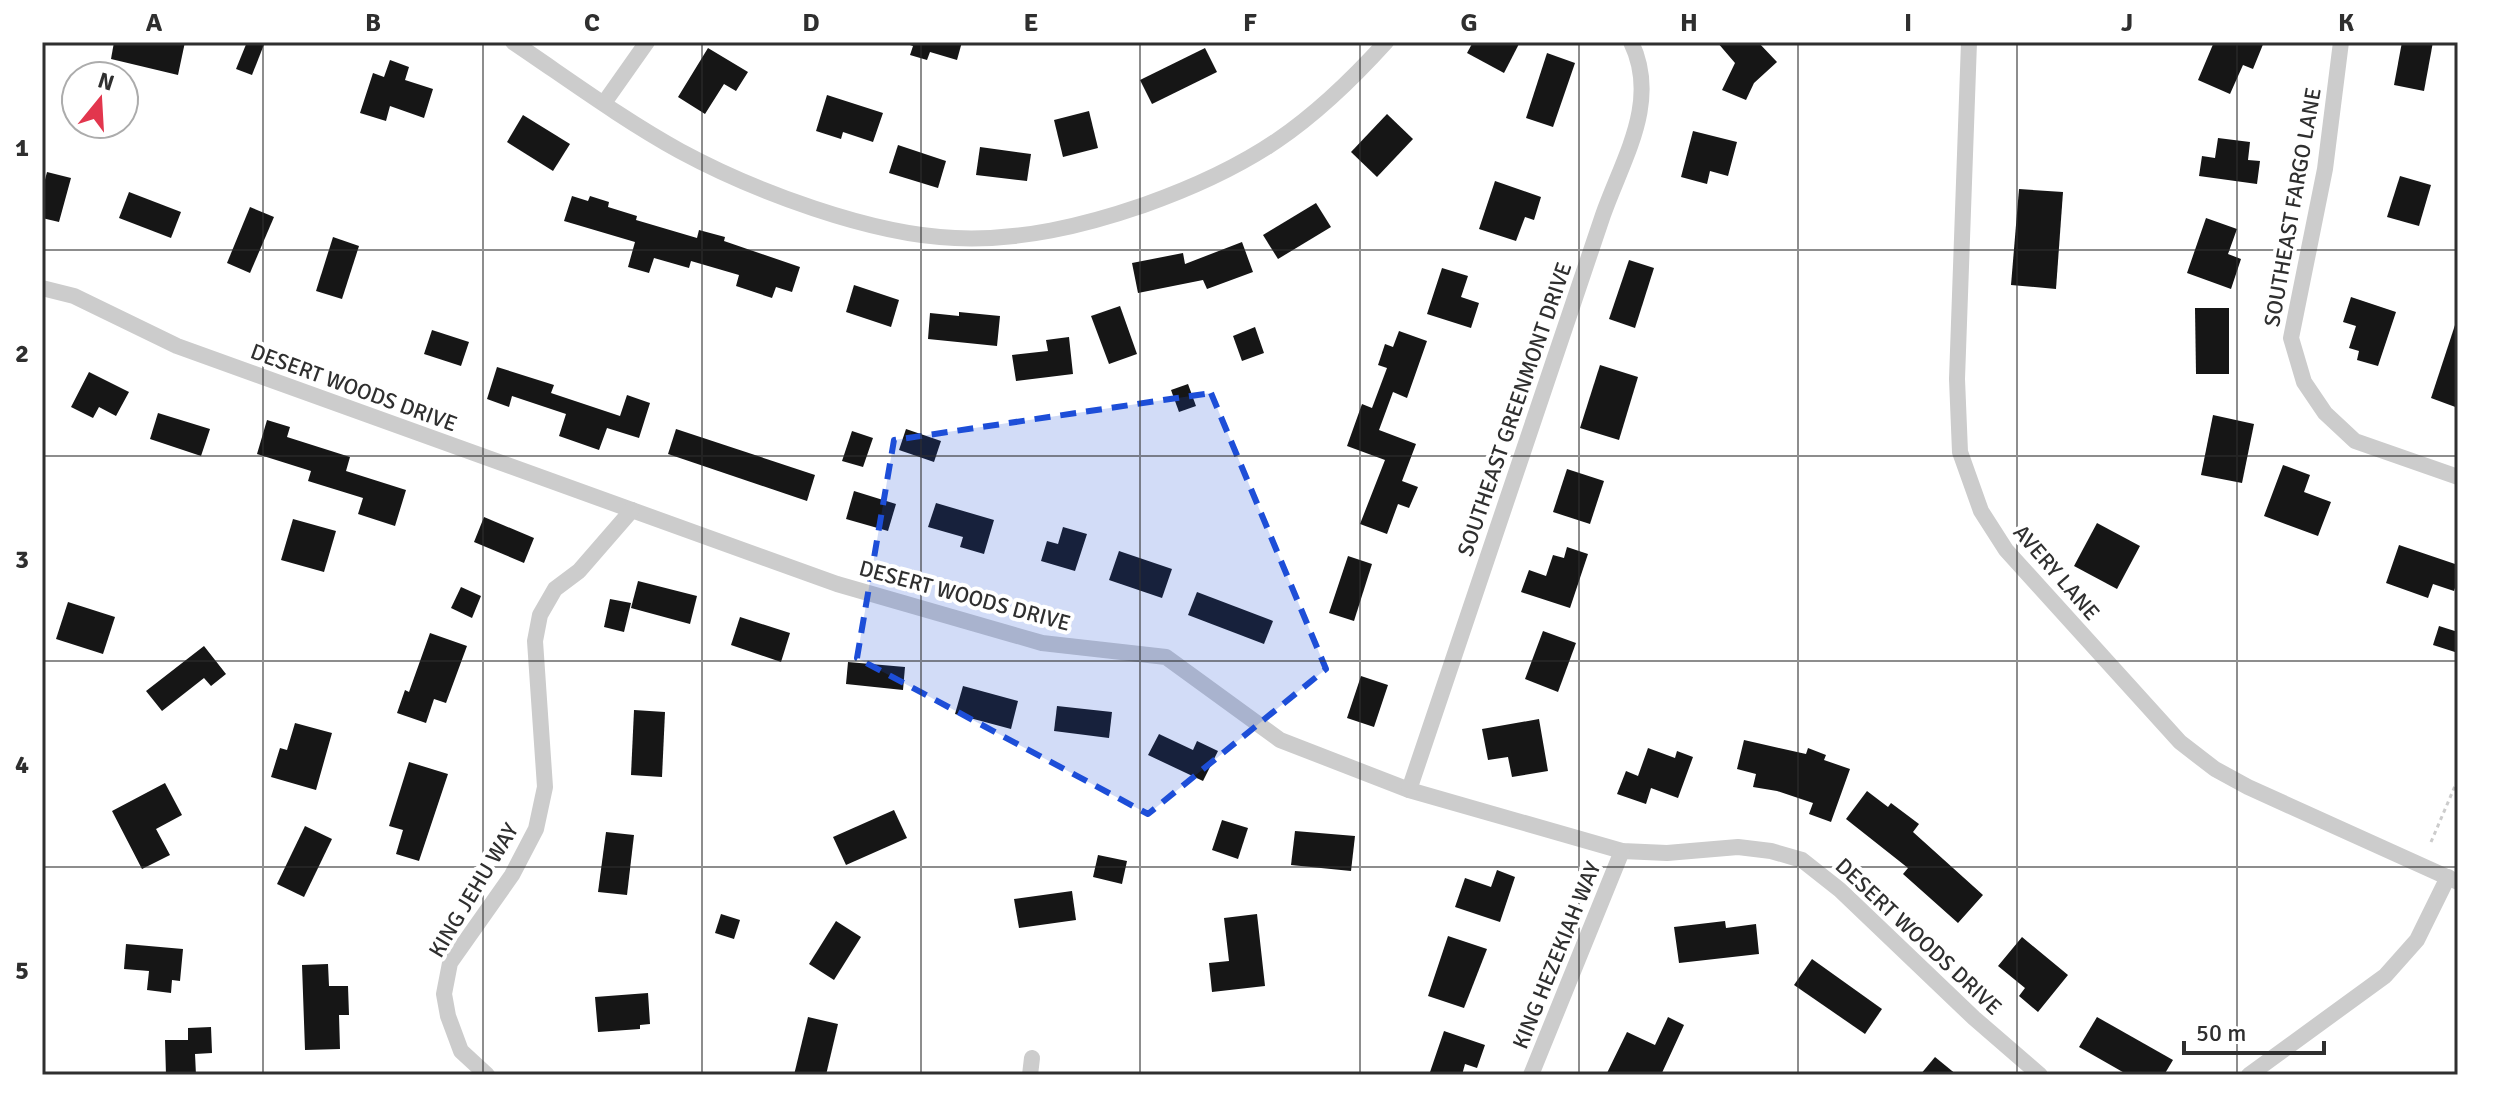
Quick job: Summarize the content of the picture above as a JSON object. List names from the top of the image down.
{
  "streets": {
    "street": [
      "SOUTHEAST FARGO LANE",
      "DESERT WOODS DRIVE",
      "SOUTHEAST GREENMONT DRIVE",
      "AVERY LANE",
      "KING JEHU WAY",
      "KING HEZEKIAH WAY"
    ]
  },
  "crossings": [
    ["DESERT WOODS DRIVE", "SOUTHEAST GREENMONT DRIVE"],
    ["DESERT WOODS DRIVE", "KING JEHU WAY"],
    ["DESERT WOODS DRIVE", "KING HEZEKIAH WAY"]
  ],
  "scale_bar": "50 m",
  "north": "top",
  "grid": {
    "columns": [
      "A",
      "B",
      "C",
      "D",
      "E",
      "F",
      "G",
      "H",
      "I",
      "J",
      "K"
    ],
    "rows": [
      "1",
      "2",
      "3",
      "4",
      "5"
    ]
  }
}
